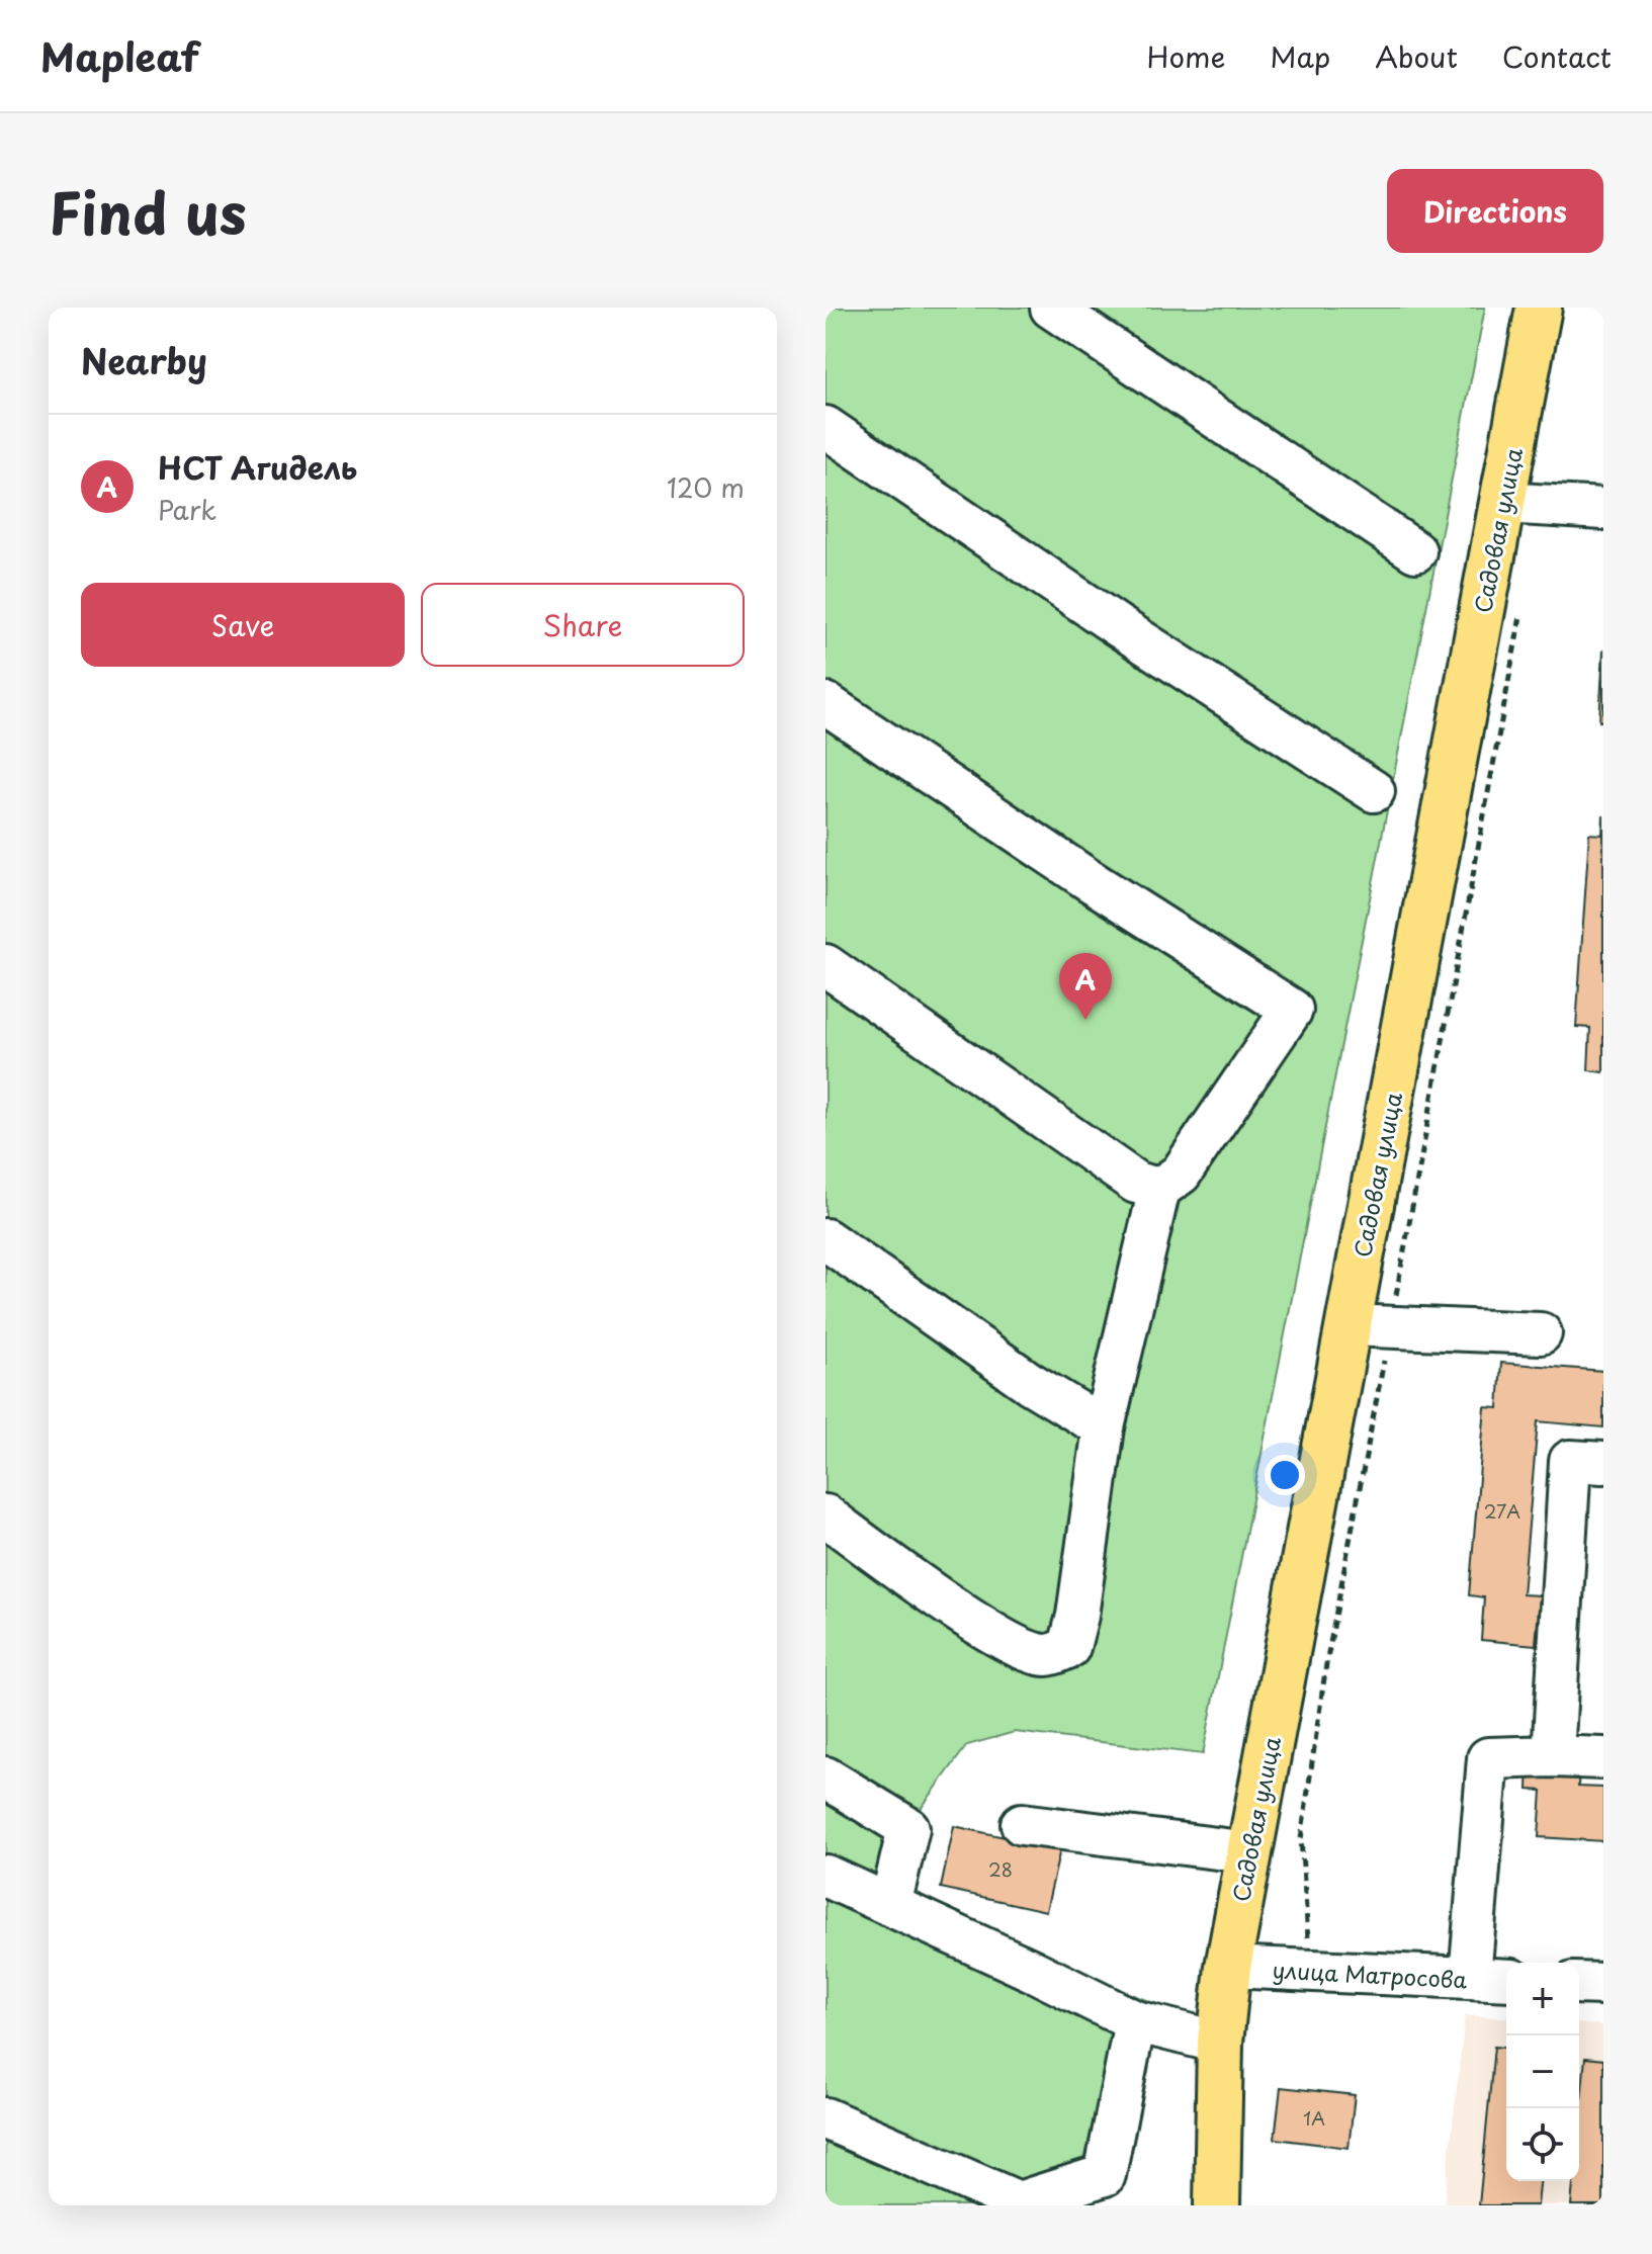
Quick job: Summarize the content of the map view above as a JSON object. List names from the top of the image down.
{
  "streets": {
    "main road": ["Садовая улица"],
    "street": ["улица Матросова"]
  },
  "crossings": [
    ["Садовая улица", "улица Матросова"]
  ],
  "house_numbers": ["27А", "28", "1А"],
  "page": {
    "header": "Mapleaf",
    "nav": [
      "Home",
      "Map",
      "About",
      "Contact"
    ],
    "title": "Find us",
    "buttons": [
      "Directions",
      ["Save", "Share"]
    ],
    "heading": "Nearby",
    "list": [
      {
        "mark": "A",
        "name": "НСТ Агидель",
        "note": "Park",
        "value": "120 m"
      }
    ],
    "pins": "A",
    "map_buttons": ["+", "−"]
  }
}
